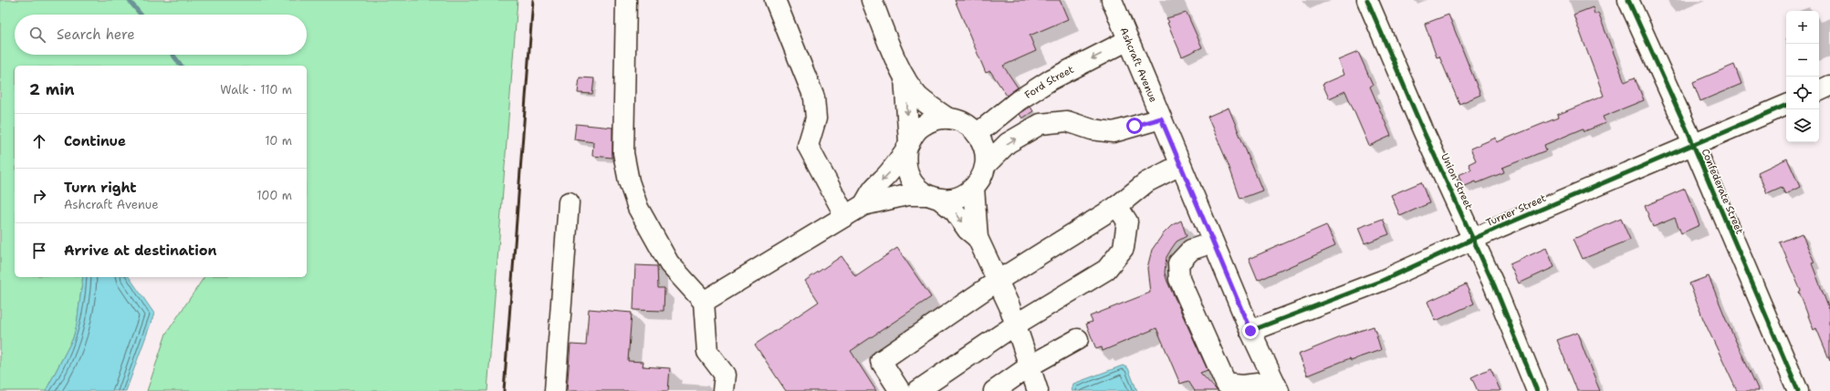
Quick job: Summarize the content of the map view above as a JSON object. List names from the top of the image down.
{
  "streets": {
    "street": [
      "Ashcraft Avenue",
      "Ford Street",
      "Union Street",
      "Confederate Street",
      "Turner Street"
    ]
  },
  "crossings": [
    ["Ashcraft Avenue", "Ford Street"],
    ["Ashcraft Avenue", "Turner Street"],
    ["Union Street", "Turner Street"],
    ["Confederate Street", "Turner Street"]
  ],
  "page": {
    "map_buttons": ["+", "−"],
    "search": "Search here",
    "heading": ["2 min", "Walk · 110 m"],
    "list": [
      ["Continue", "10 m"],
      ["Turn right", "Ashcraft Avenue", "100 m"],
      "Arrive at destination"
    ]
  }
}
